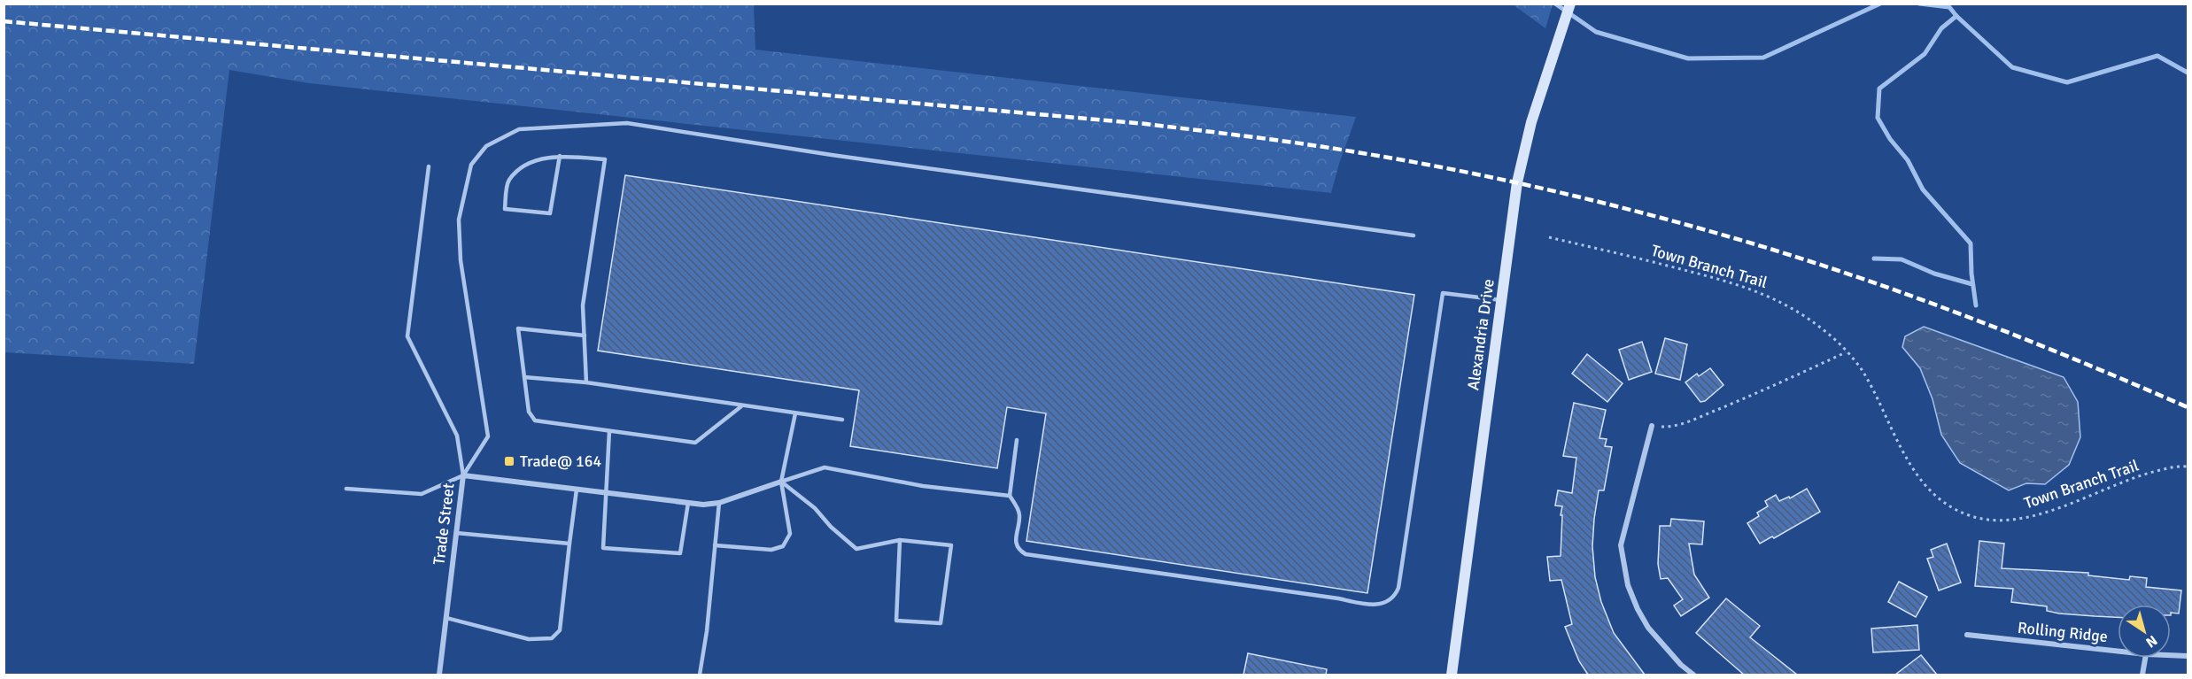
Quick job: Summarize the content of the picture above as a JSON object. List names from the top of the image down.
{
  "streets": {
    "street": ["Alexandria Drive", "Trade Street", "Rolling Ridge"],
    "path": ["Town Branch Trail"]
  },
  "places": {
    "transit": ["Trade@ 164"]
  },
  "north": "bottom right"
}
